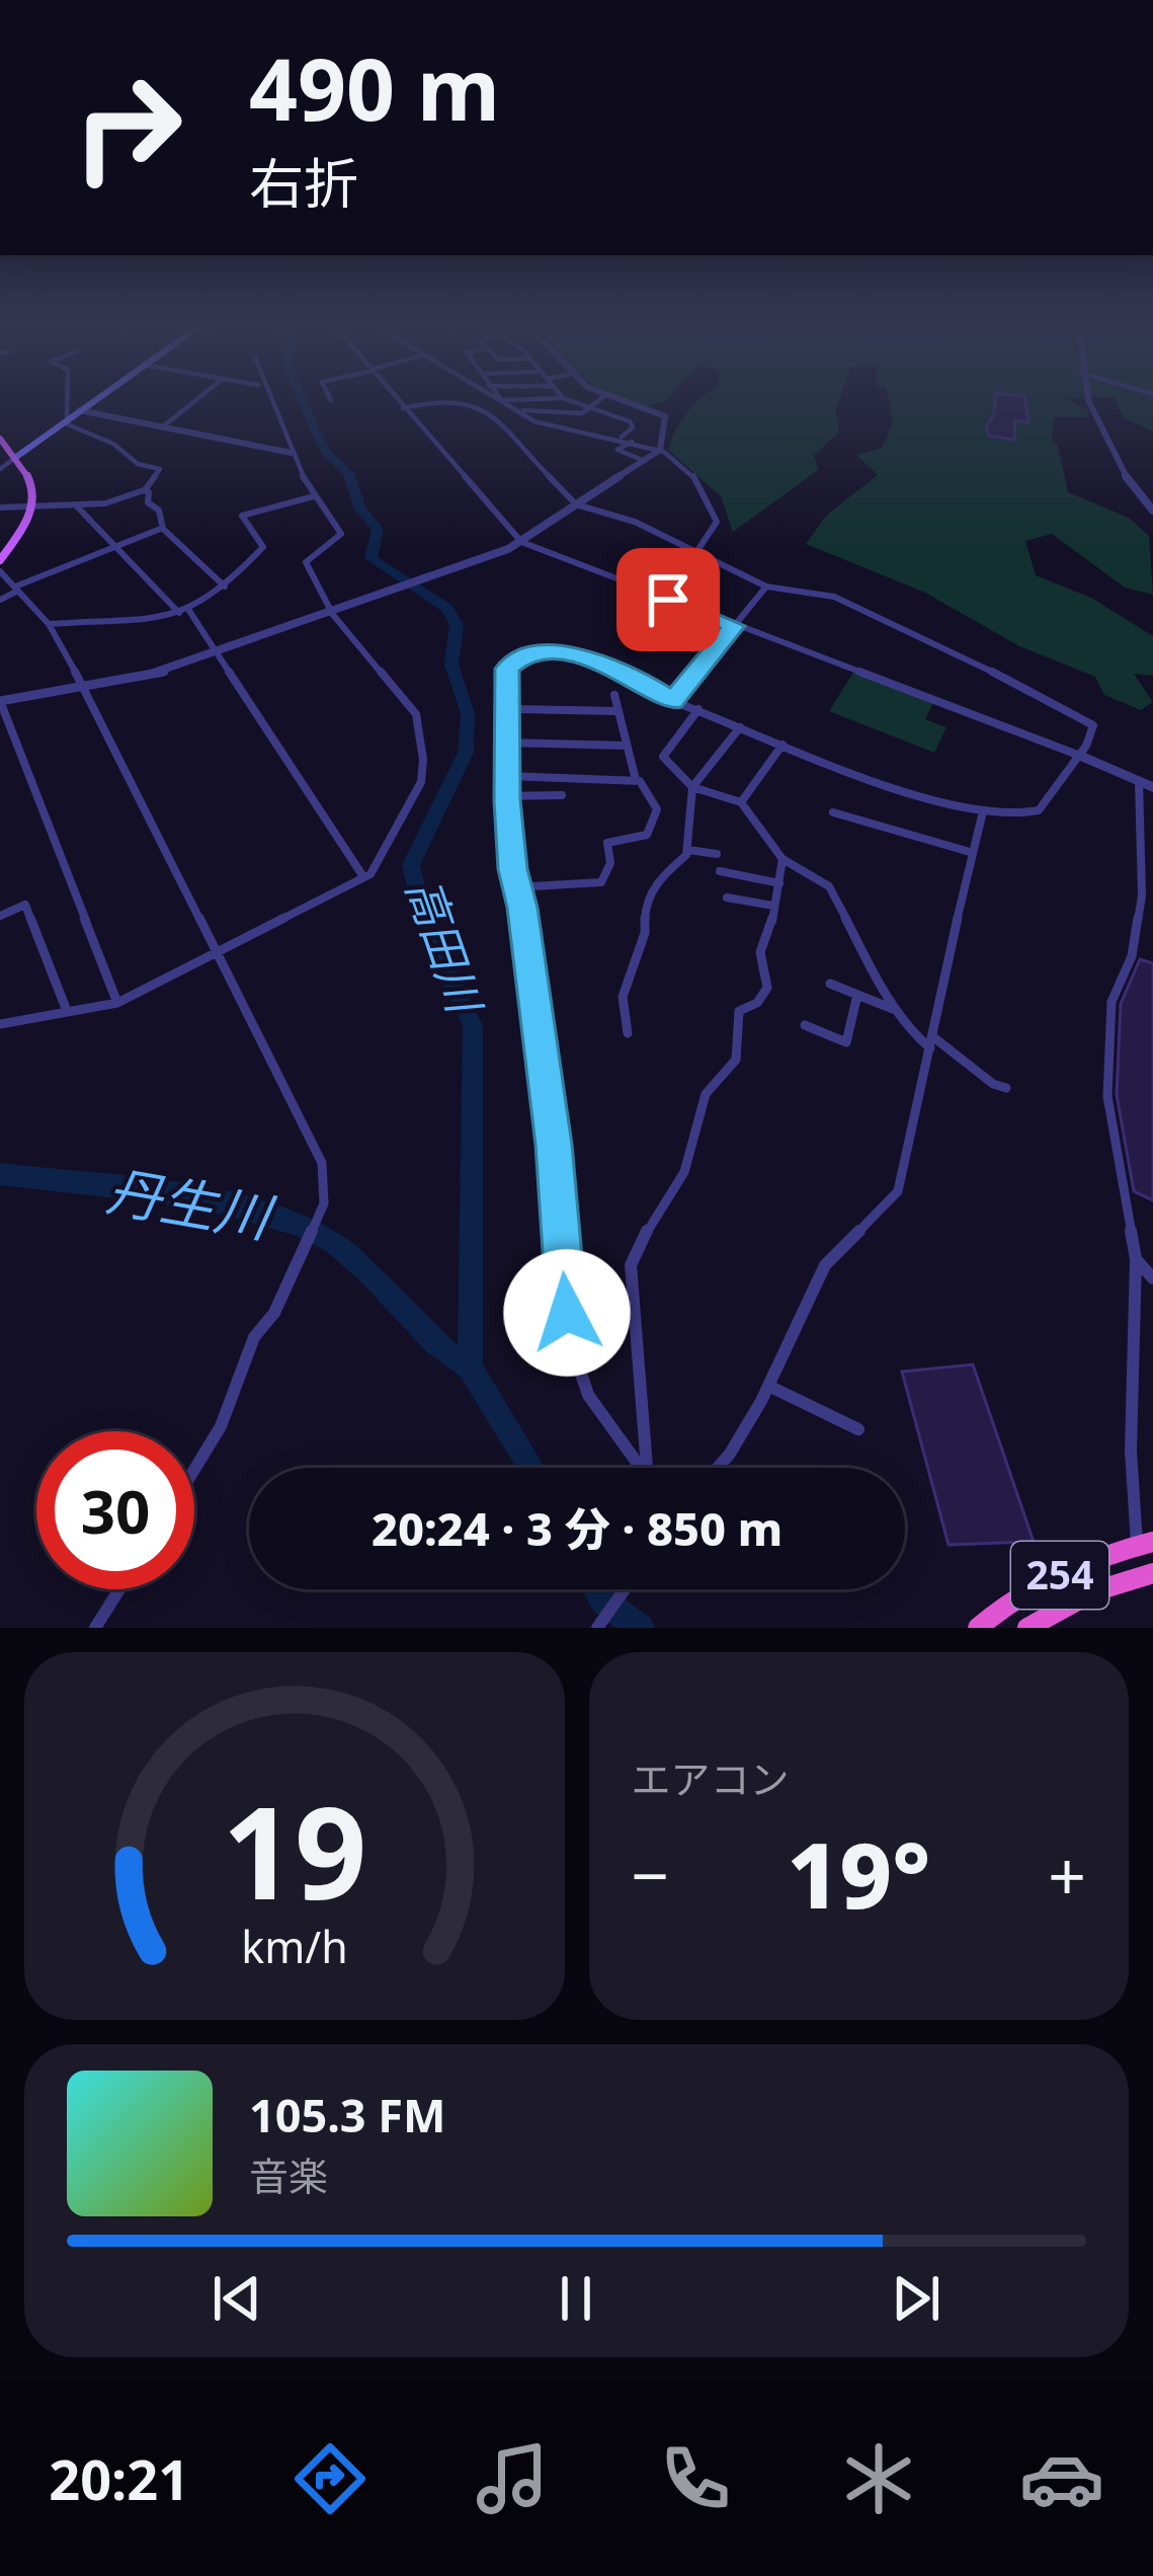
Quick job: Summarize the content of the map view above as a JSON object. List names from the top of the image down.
{
  "streets": {
    "highway": ["254"]
  },
  "water": ["高田川", "丹生川"],
  "page": {
    "turn": ["490 m", "右折"],
    "limit": "30",
    "trip": "20:24 · 3 分 · 850 m",
    "tile": "エアコン",
    "heat": ["−", "19°", "+"],
    "song": ["105.3 FM", "音楽"],
    "tabs": "20:21",
    "gauge": ["19", "km/h"]
  }
}
